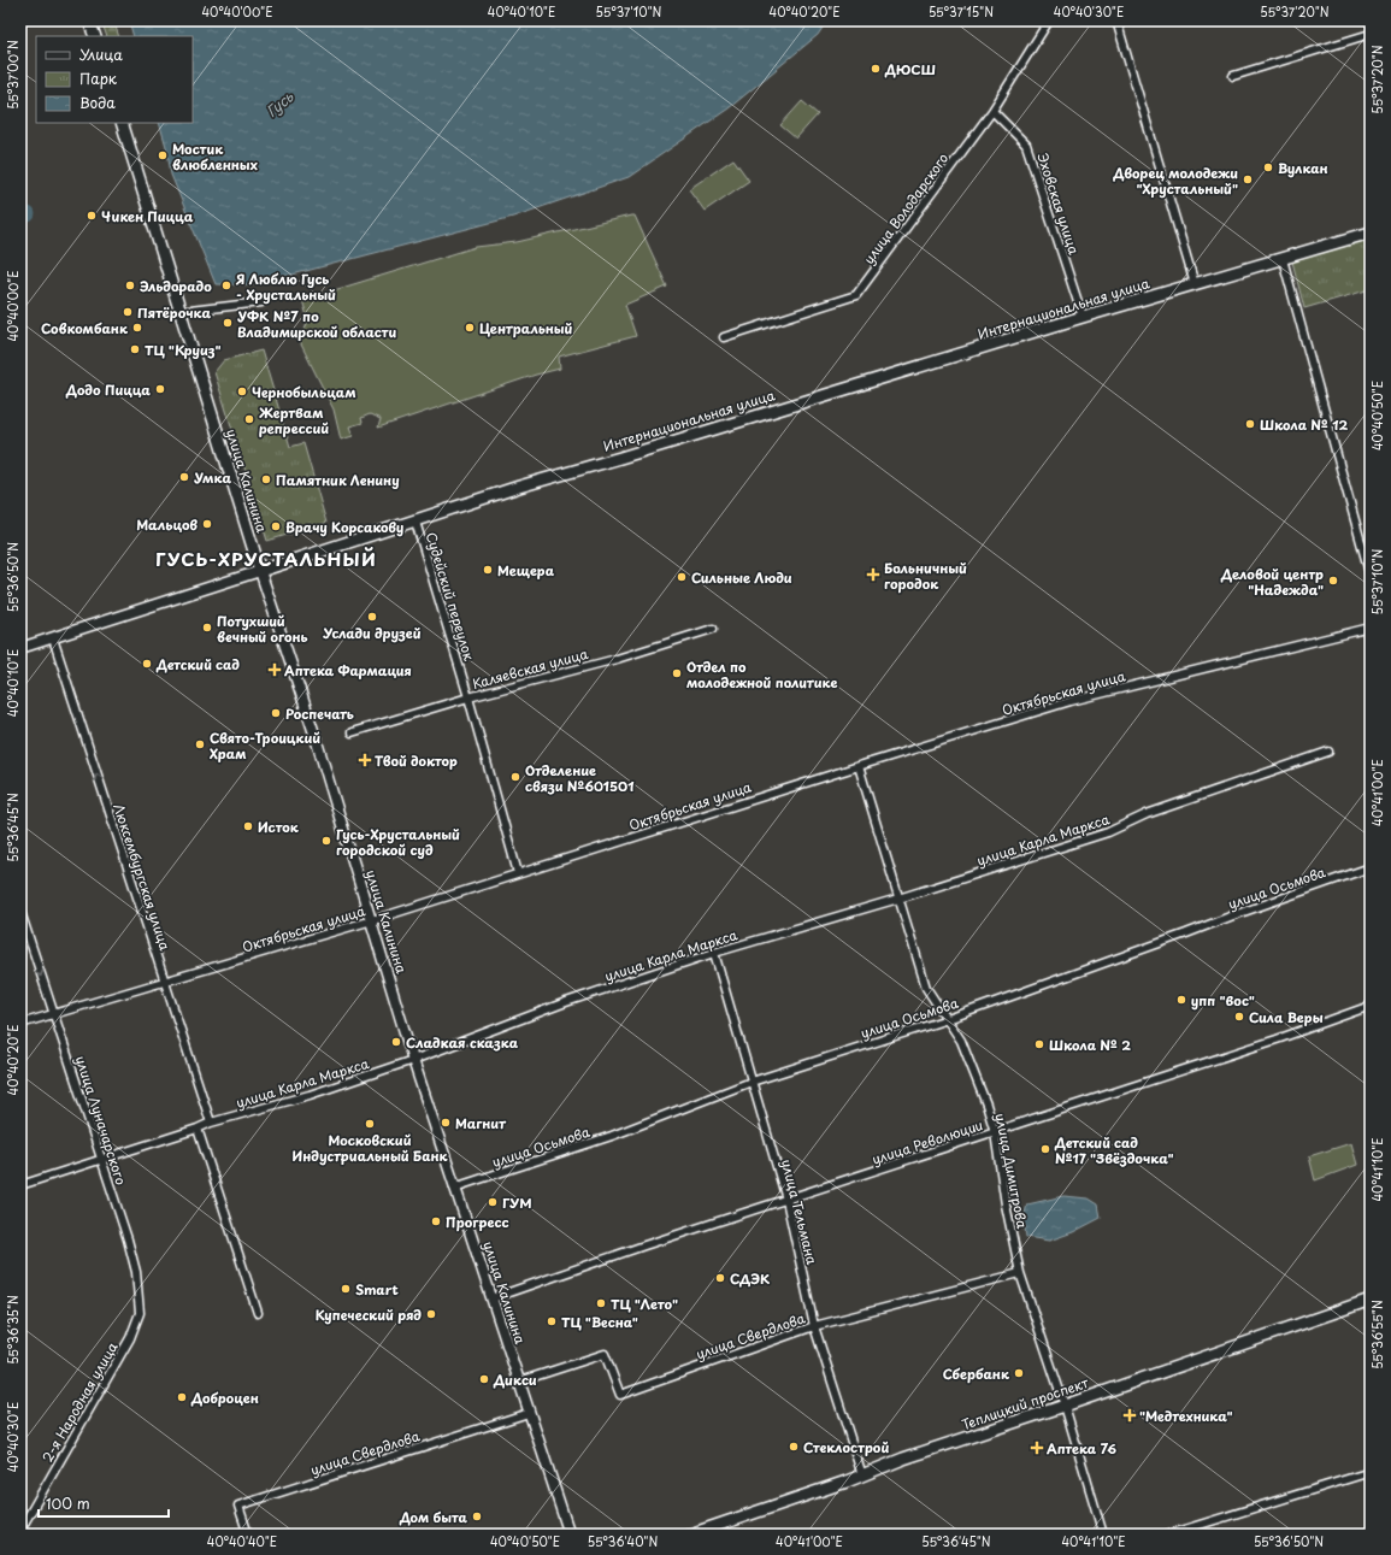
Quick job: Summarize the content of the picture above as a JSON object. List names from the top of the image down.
{
  "streets": {
    "main road": ["Интернациональная улица", "улица Калинина", "Теплицкий проспект"],
    "street": [
      "Эховская улица",
      "улица Володарского",
      "Судейский переулок",
      "Каляевская улица",
      "Октябрьская улица",
      "улица Карла Маркса",
      "Люксембургская улица",
      "улица Осьмова",
      "улица Луначарского",
      "улица Революции",
      "улица Димитрова",
      "улица Тельмана",
      "улица Свердлова",
      "2-я Народная улица"
    ]
  },
  "crossings": [
    ["Эховская улица", "улица Володарского"],
    ["Эховская улица", "Интернациональная улица"],
    ["Интернациональная улица", "улица Калинина"],
    ["Интернациональная улица", "Судейский переулок"],
    ["Интернациональная улица", "Люксембургская улица"],
    ["улица Калинина", "Октябрьская улица"],
    ["улица Калинина", "улица Карла Маркса"],
    ["улица Калинина", "улица Осьмова"],
    ["улица Калинина", "улица Революции"],
    ["улица Калинина", "улица Свердлова"],
    ["Судейский переулок", "Каляевская улица"],
    ["Судейский переулок", "Октябрьская улица"],
    ["Октябрьская улица", "Люксембургская улица"],
    ["Октябрьская улица", "улица Луначарского"],
    ["Октябрьская улица", "улица Димитрова"],
    ["улица Карла Маркса", "Люксембургская улица"],
    ["улица Карла Маркса", "улица Луначарского"],
    ["улица Карла Маркса", "улица Димитрова"],
    ["улица Карла Маркса", "улица Тельмана"],
    ["улица Осьмова", "улица Димитрова"],
    ["улица Осьмова", "улица Тельмана"],
    ["улица Луначарского", "2-я Народная улица"],
    ["улица Революции", "улица Димитрова"],
    ["улица Революции", "улица Тельмана"],
    ["улица Димитрова", "улица Свердлова"],
    ["улица Димитрова", "Теплицкий проспект"],
    ["улица Тельмана", "улица Свердлова"],
    ["улица Тельмана", "Теплицкий проспект"]
  ],
  "one_way": ["Люксембургская улица"],
  "districts": ["ГУСЬ-ХРУСТАЛЬНЫЙ"],
  "water": ["Гусь"],
  "places": {
    "other": [
      "ДЮСШ",
      "Мостик влюбленных",
      "Вулкан",
      "Дворец молодежи \"Хрустальный\"",
      "Чикен Пицца",
      "Эльдорадо",
      "Я Люблю Гусь - Хрустальный",
      "Пятёрочка",
      "УФК №7 по Владимирской области",
      "Совкомбанк",
      "Центральный",
      "ТЦ \"Круиз\"",
      "Додо Пицца",
      "Чернобыльцам",
      "Жертвам репрессий",
      "Школа № 12",
      "Умка",
      "Памятник Ленину",
      "Мальцов",
      "Врачу Корсакову",
      "Мещера",
      "Сильные Люди",
      "Деловой центр \"Надежда\"",
      "Услади друзей",
      "Потухший вечный огонь",
      "Детский сад",
      "Отдел по молодежной политике",
      "Роспечать",
      "Свято-Троицкий Храм",
      "Отделение связи №601501",
      "Исток",
      "Гусь-Хрустальный городской суд",
      "упп \"вос\"",
      "Сила Веры",
      "Сладкая сказка",
      "Школа № 2",
      "Магнит",
      "Московский Индустриальный Банк",
      "Детский сад №17 \"Звёздочка\"",
      "ГУМ",
      "Прогресс",
      "СДЭК",
      "Smart",
      "ТЦ \"Лето\"",
      "Купеческий ряд",
      "ТЦ \"Весна\"",
      "Сбербанк",
      "Дикси",
      "Доброцен",
      "Стеклострой",
      "Дом быта"
    ],
    "health": [
      "Больничный городок",
      "Аптека Фармация",
      "Твой доктор",
      "\"Медтехника\"",
      "Аптека 76"
    ]
  },
  "legend": ["Улица", "Парк", "Вода"],
  "scale_bar": "100 m",
  "coordinates": [
    "40°40'00\"E",
    "40°40'10\"E",
    "55°37'10\"N",
    "40°40'20\"E",
    "55°37'15\"N",
    "40°40'30\"E",
    "55°37'20\"N",
    "55°37'00\"N",
    "40°40'50\"E",
    "55°36'50\"N",
    "40°41'00\"E",
    "55°36'45\"N",
    "40°41'10\"E",
    "55°36'35\"N",
    "55°36'55\"N",
    "40°40'40\"E",
    "55°36'40\"N"
  ]
}
